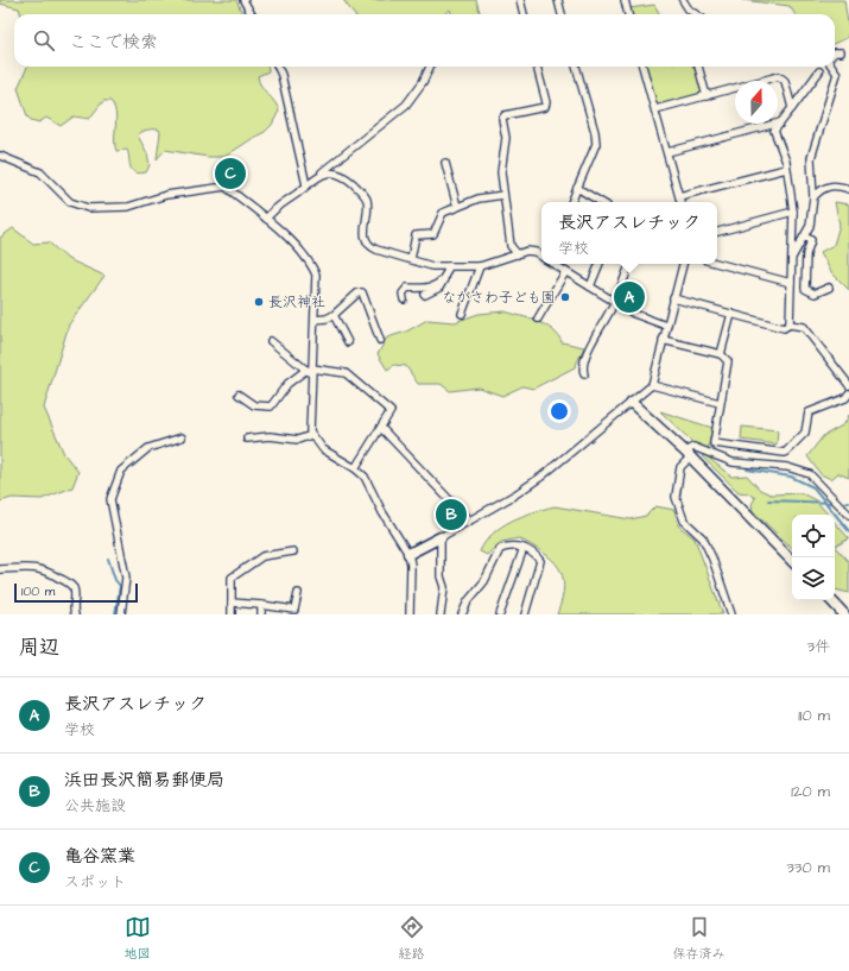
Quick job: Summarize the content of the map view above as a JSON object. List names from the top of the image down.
{
  "places": ["ながさわ子ども園", "長沢神社"],
  "scale_bar": "100 m",
  "north": "top",
  "page": {
    "search": "ここで検索",
    "pins": ["C", "A", "B"],
    "popup": ["長沢アスレチック", "学校"],
    "scale": "100 m",
    "heading": ["周辺", "3件"],
    "list": [
      {
        "mark": "A",
        "name": "長沢アスレチック",
        "note": "学校",
        "value": "110 m"
      },
      {
        "mark": "B",
        "name": "浜田長沢簡易郵便局",
        "note": "公共施設",
        "value": "120 m"
      },
      {
        "mark": "C",
        "name": "亀谷窯業",
        "note": "スポット",
        "value": "330 m"
      }
    ],
    "nav": ["地図", "経路", "保存済み"]
  }
}
